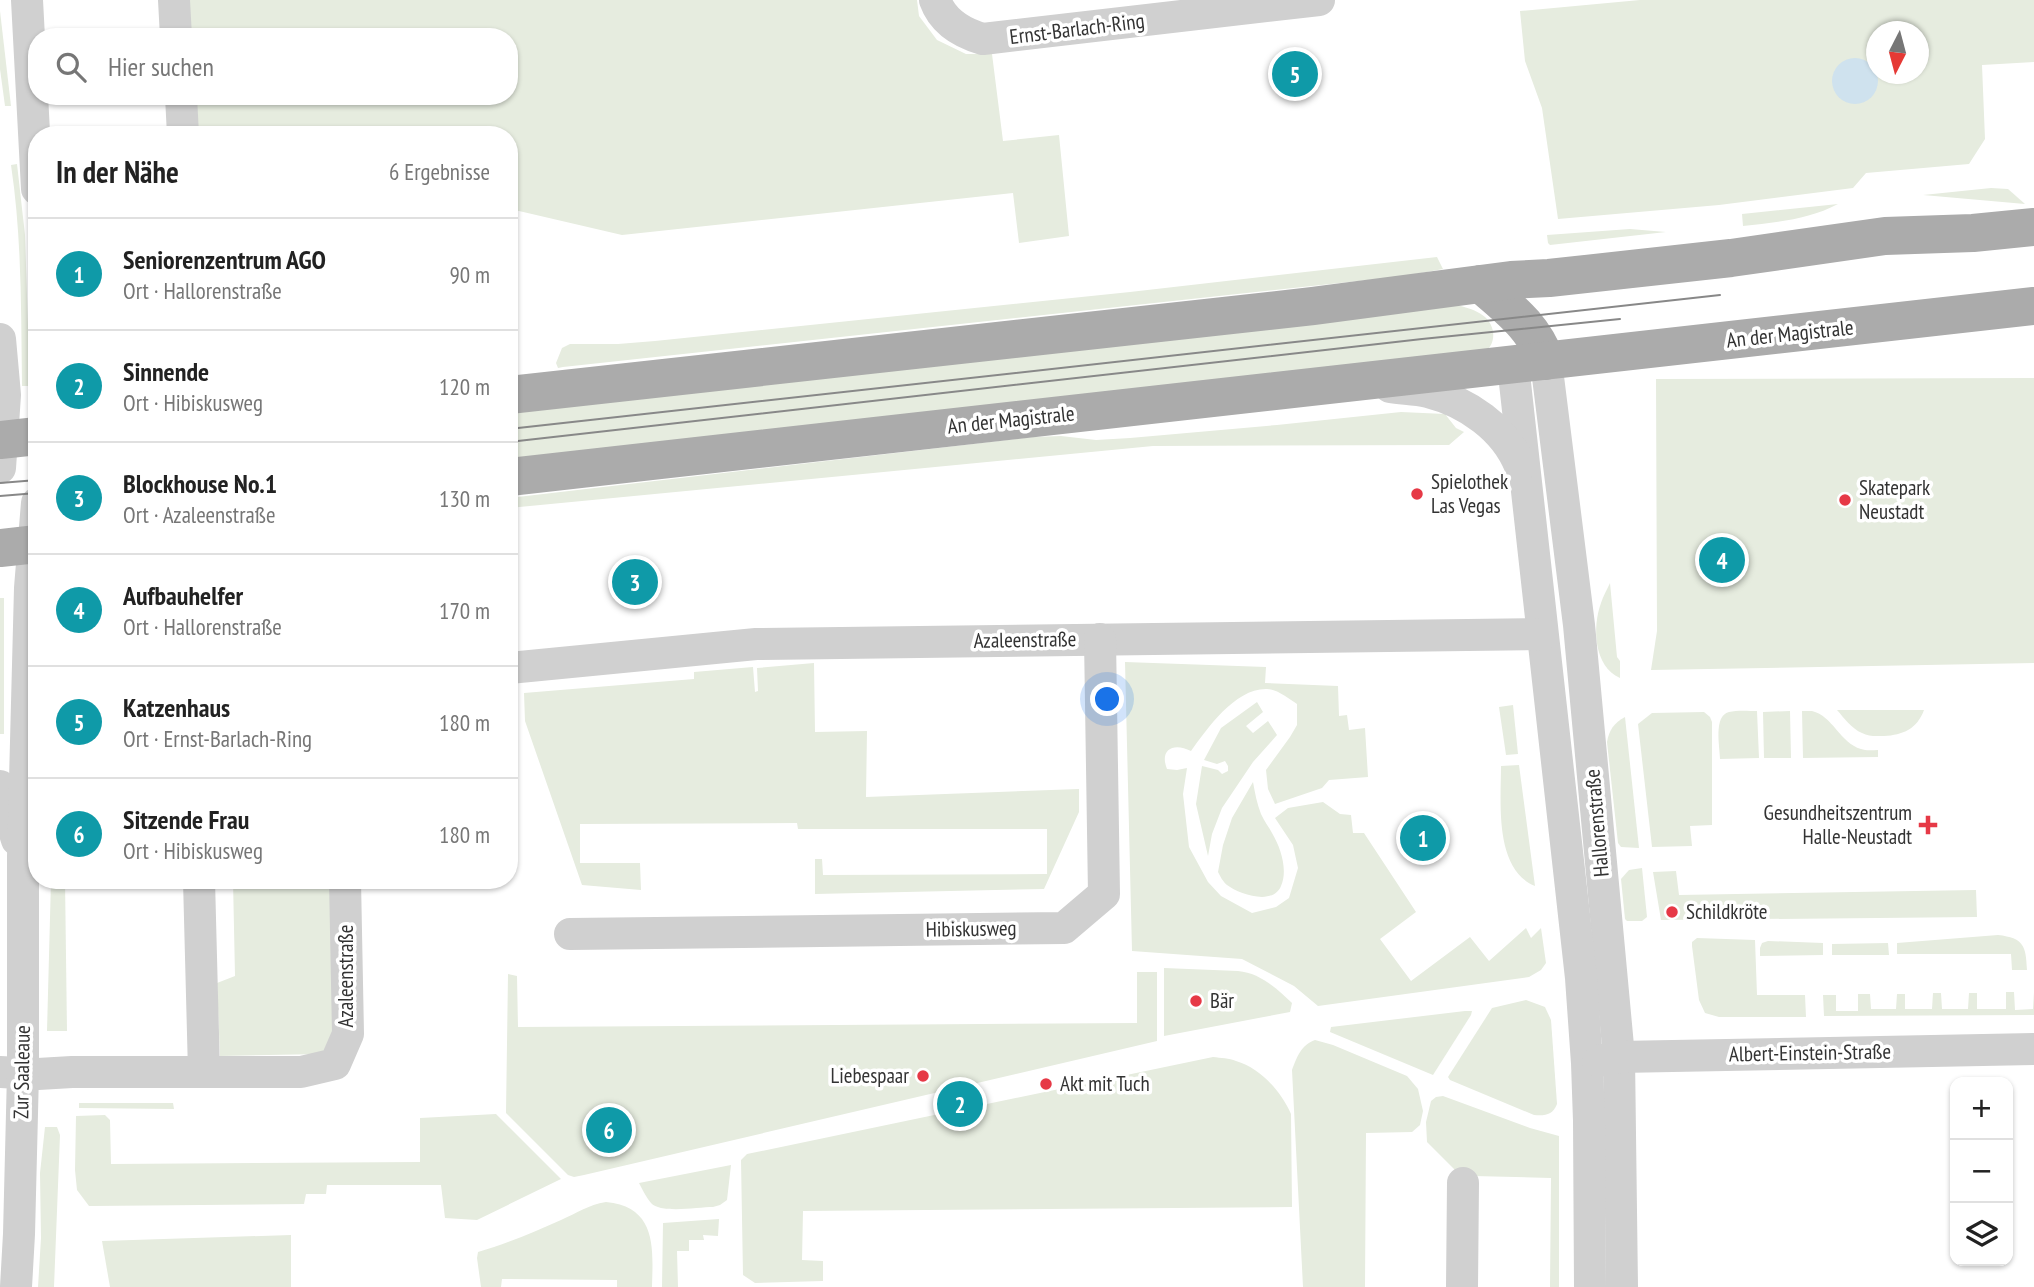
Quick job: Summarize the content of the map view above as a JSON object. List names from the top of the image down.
{
  "streets": {
    "main road": ["An der Magistrale"],
    "street": [
      "Ernst-Barlach-Ring",
      "Azaleenstraße",
      "Hallorenstraße",
      "Hibiskusweg",
      "Albert-Einstein-Straße",
      "Zur Saaleaue"
    ]
  },
  "crossings": [
    ["An der Magistrale", "Hallorenstraße"],
    ["Azaleenstraße", "Hallorenstraße"],
    ["Azaleenstraße", "Hibiskusweg"],
    ["Azaleenstraße", "Zur Saaleaue"],
    ["Hallorenstraße", "Albert-Einstein-Straße"]
  ],
  "places": {
    "other": [
      "Spielothek Las Vegas",
      "Skatepark Neustadt",
      "Schildkröte",
      "Bär",
      "Liebespaar",
      "Akt mit Tuch"
    ],
    "health": ["Gesundheitszentrum Halle-Neustadt"]
  },
  "north": "bottom",
  "page": {
    "search": "Hier suchen",
    "pins": [
      "5",
      "4",
      "3",
      "1",
      "2",
      "6"
    ],
    "heading": ["In der Nähe", "6 Ergebnisse"],
    "list": [
      {
        "mark": "1",
        "name": "Seniorenzentrum AGO",
        "note": "Ort · Hallorenstraße",
        "value": "90 m"
      },
      {
        "mark": "2",
        "name": "Sinnende",
        "note": "Ort · Hibiskusweg",
        "value": "120 m"
      },
      {
        "mark": "3",
        "name": "Blockhouse No.1",
        "note": "Ort · Azaleenstraße",
        "value": "130 m"
      },
      {
        "mark": "4",
        "name": "Aufbauhelfer",
        "note": "Ort · Hallorenstraße",
        "value": "170 m"
      },
      {
        "mark": "5",
        "name": "Katzenhaus",
        "note": "Ort · Ernst-Barlach-Ring",
        "value": "180 m"
      },
      {
        "mark": "6",
        "name": "Sitzende Frau",
        "note": "Ort · Hibiskusweg",
        "value": "180 m"
      }
    ],
    "map_buttons": ["+", "−"]
  }
}
